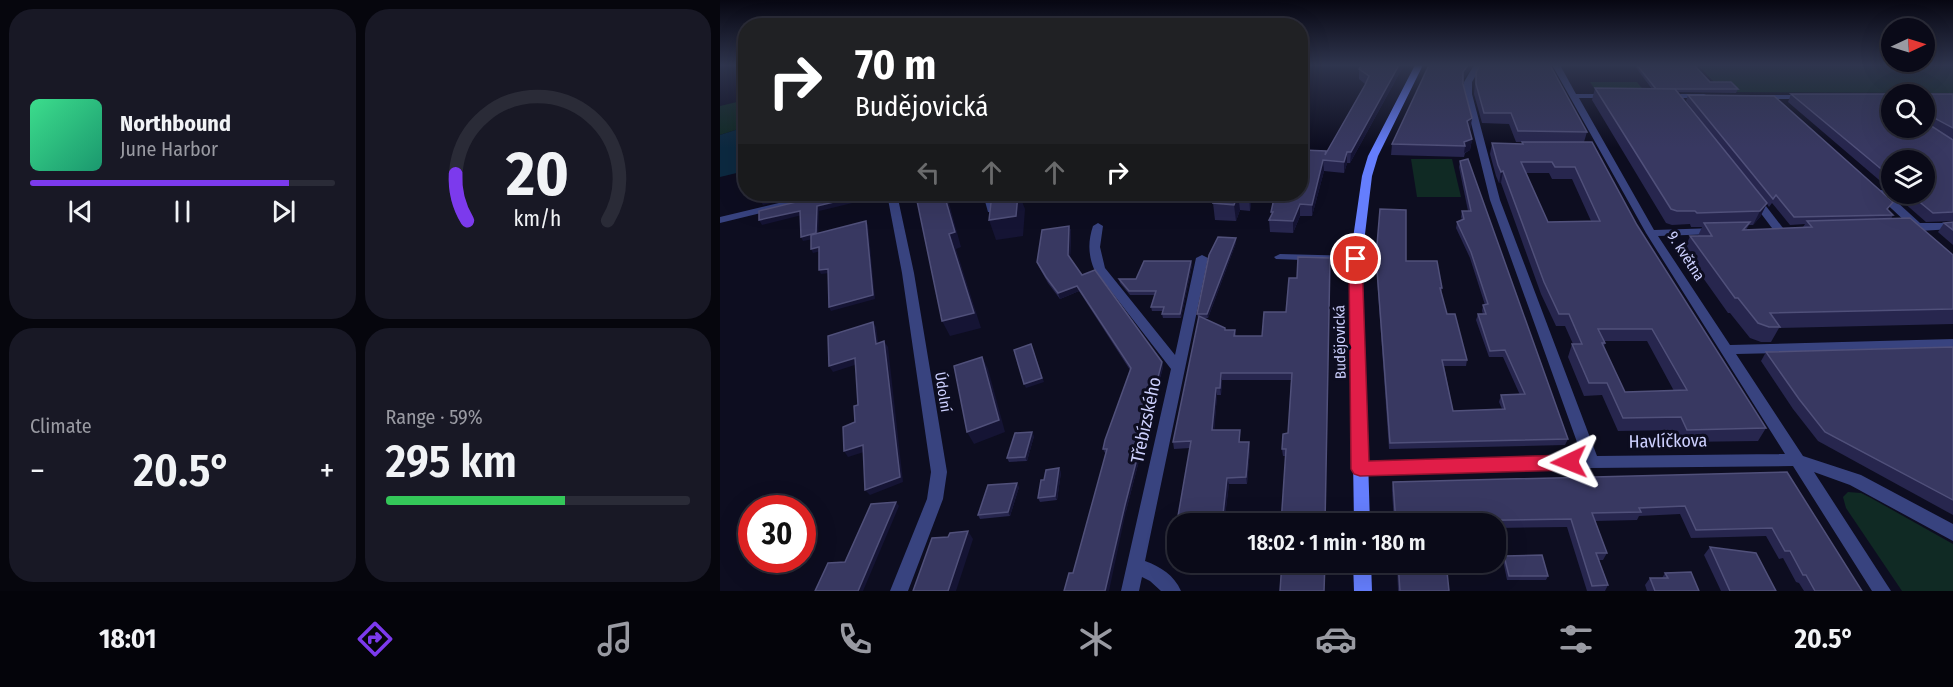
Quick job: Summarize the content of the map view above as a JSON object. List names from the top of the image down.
{
  "streets": {
    "main road": ["Budějovická"],
    "street": [
      "9. května",
      "Údolní",
      "Třebízského",
      "Havlíčkova"
    ]
  },
  "crossings": [
    ["9. května", "Havlíčkova"],
    ["Budějovická", "Havlíčkova"]
  ],
  "north": "right",
  "page": {
    "turn": ["70 m", "Budějovická"],
    "song": ["Northbound", "June Harbor"],
    "tile": [
      "Climate",
      ["Range · 59%", "295 km"]
    ],
    "heat": ["−", "20.5°", "+"],
    "limit": "30",
    "trip": "18:02 · 1 min · 180 m",
    "tabs": ["18:01", "20.5°"],
    "gauge": ["20", "km/h"]
  }
}
